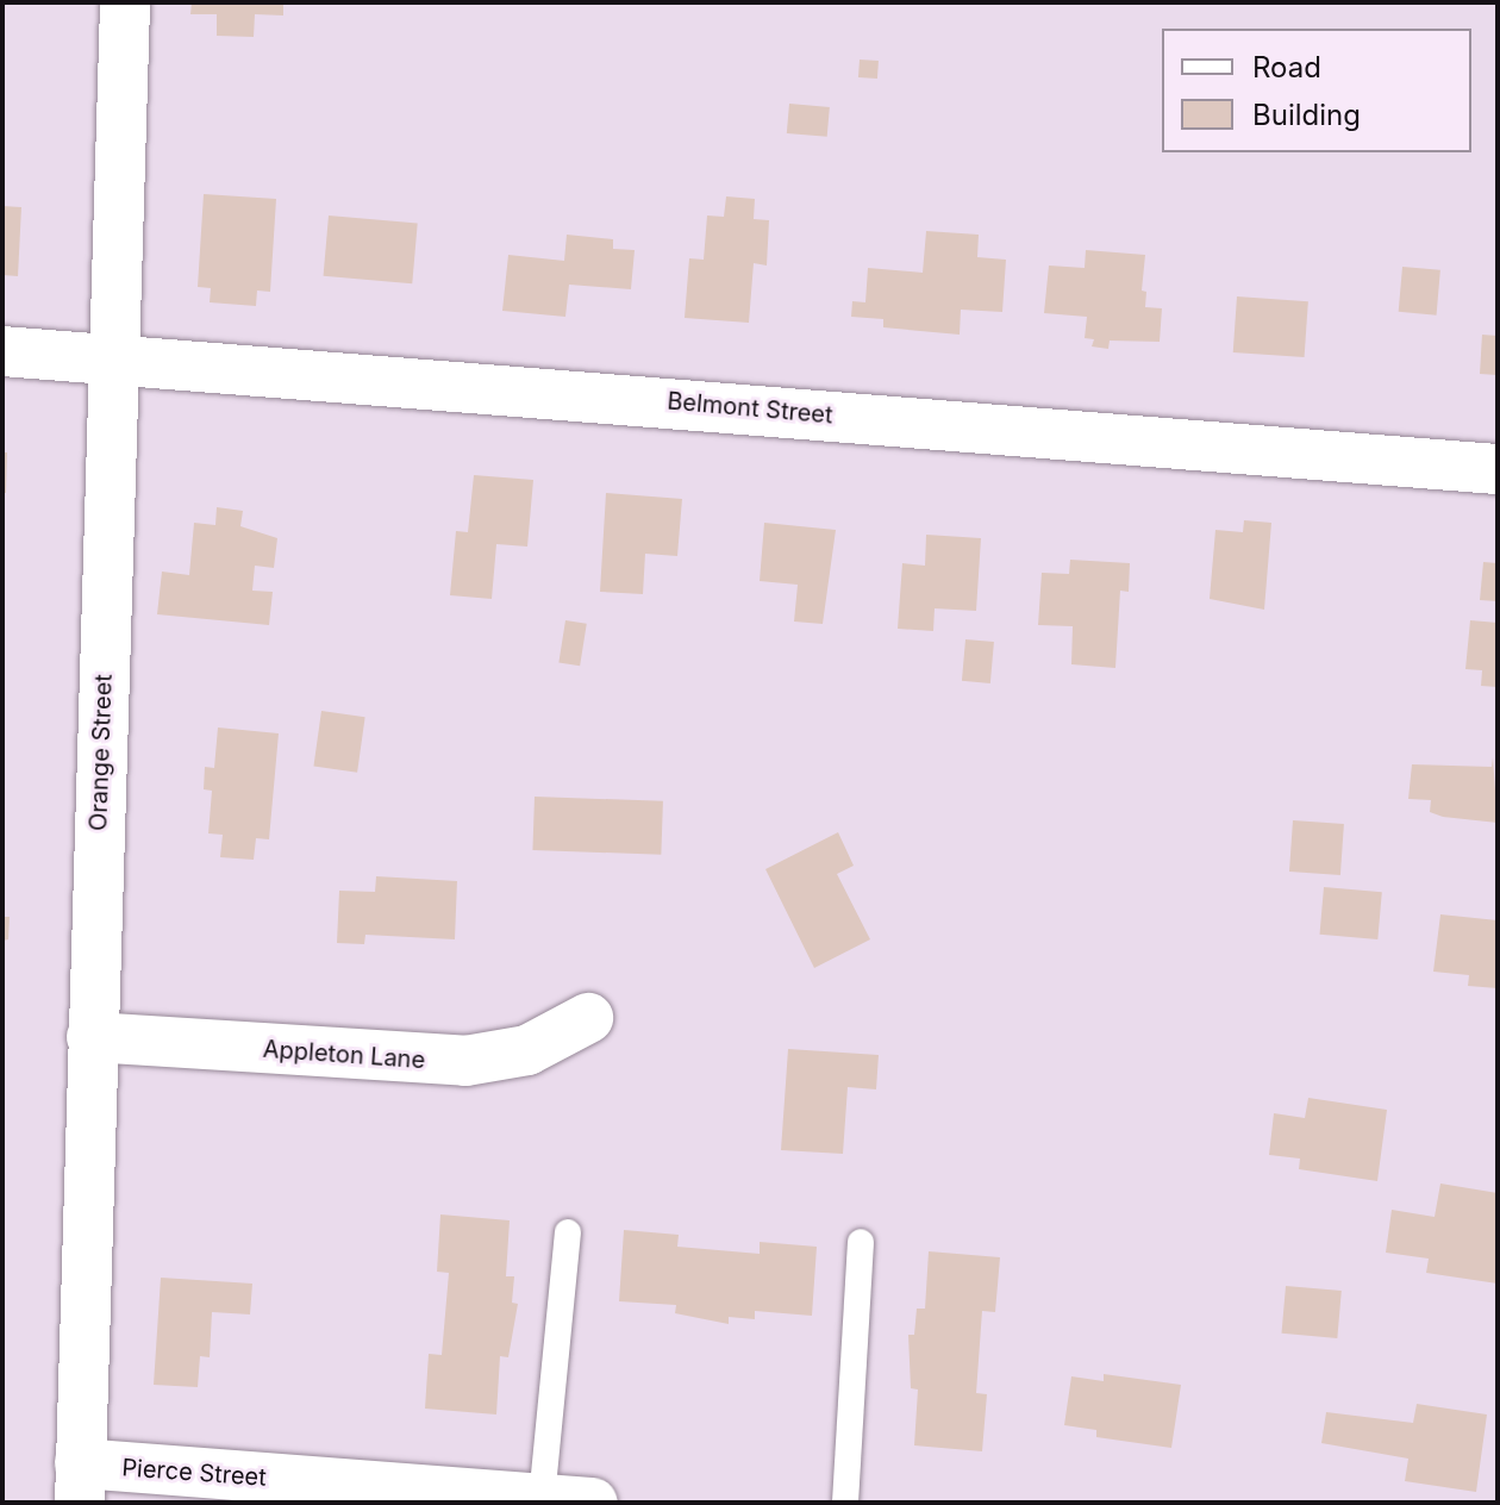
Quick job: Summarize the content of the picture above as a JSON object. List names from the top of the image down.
{
  "streets": {
    "street": [
      "Belmont Street",
      "Orange Street",
      "Appleton Lane",
      "Pierce Street"
    ]
  },
  "crossings": [
    ["Belmont Street", "Orange Street"],
    ["Orange Street", "Appleton Lane"],
    ["Orange Street", "Pierce Street"]
  ],
  "legend": ["Road", "Building"]
}
